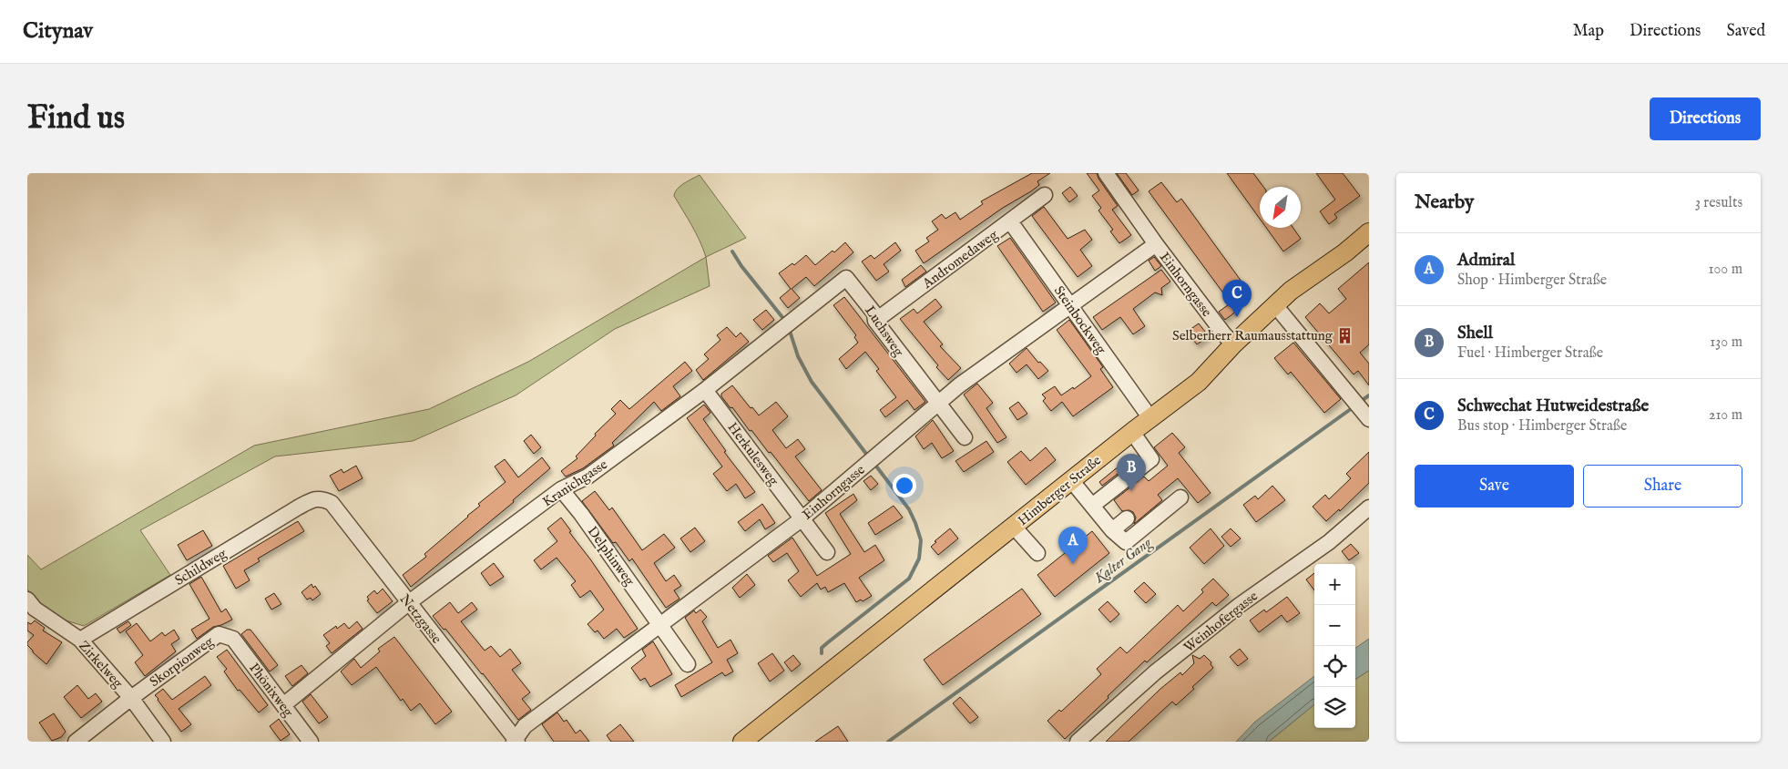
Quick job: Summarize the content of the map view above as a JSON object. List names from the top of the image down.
{
  "streets": {
    "main road": ["Himberger Straße"],
    "street": [
      "Andromedaweg",
      "Einhorngasse",
      "Steinbockweg",
      "Luchsweg",
      "Herkulesweg",
      "Kranichgasse",
      "Delphinweg",
      "Schildweg",
      "Netzgasse",
      "Weinhofergasse",
      "Skorpionweg",
      "Zirkelweg",
      "Phönixweg"
    ]
  },
  "crossings": [
    ["Andromedaweg", "Steinbockweg"],
    ["Andromedaweg", "Luchsweg"],
    ["Einhorngasse", "Steinbockweg"],
    ["Einhorngasse", "Luchsweg"],
    ["Einhorngasse", "Herkulesweg"],
    ["Einhorngasse", "Himberger Straße"],
    ["Einhorngasse", "Delphinweg"],
    ["Einhorngasse", "Netzgasse"],
    ["Steinbockweg", "Himberger Straße"],
    ["Luchsweg", "Kranichgasse"],
    ["Herkulesweg", "Kranichgasse"],
    ["Kranichgasse", "Delphinweg"],
    ["Kranichgasse", "Netzgasse"],
    ["Kranichgasse", "Phönixweg"],
    ["Schildweg", "Netzgasse"],
    ["Schildweg", "Zirkelweg"],
    ["Skorpionweg", "Zirkelweg"],
    ["Skorpionweg", "Phönixweg"]
  ],
  "water": ["Kalter Gang"],
  "places": {
    "building": ["Selberherr Raumausstattung"]
  },
  "north": "bottom left",
  "page": {
    "header": "Citynav",
    "nav": ["Map", "Directions", "Saved"],
    "buttons": [
      "Directions",
      ["Save", "Share"]
    ],
    "title": "Find us",
    "heading": ["Nearby", "3 results"],
    "list": [
      {
        "mark": "A",
        "name": "Admiral",
        "note": "Shop · Himberger Straße",
        "value": "100 m"
      },
      {
        "mark": "B",
        "name": "Shell",
        "note": "Fuel · Himberger Straße",
        "value": "130 m"
      },
      {
        "mark": "C",
        "name": "Schwechat Hutweidestraße",
        "note": "Bus stop · Himberger Straße",
        "value": "210 m"
      }
    ],
    "pins": ["C", "B", "A"],
    "map_buttons": ["+", "−"]
  }
}
